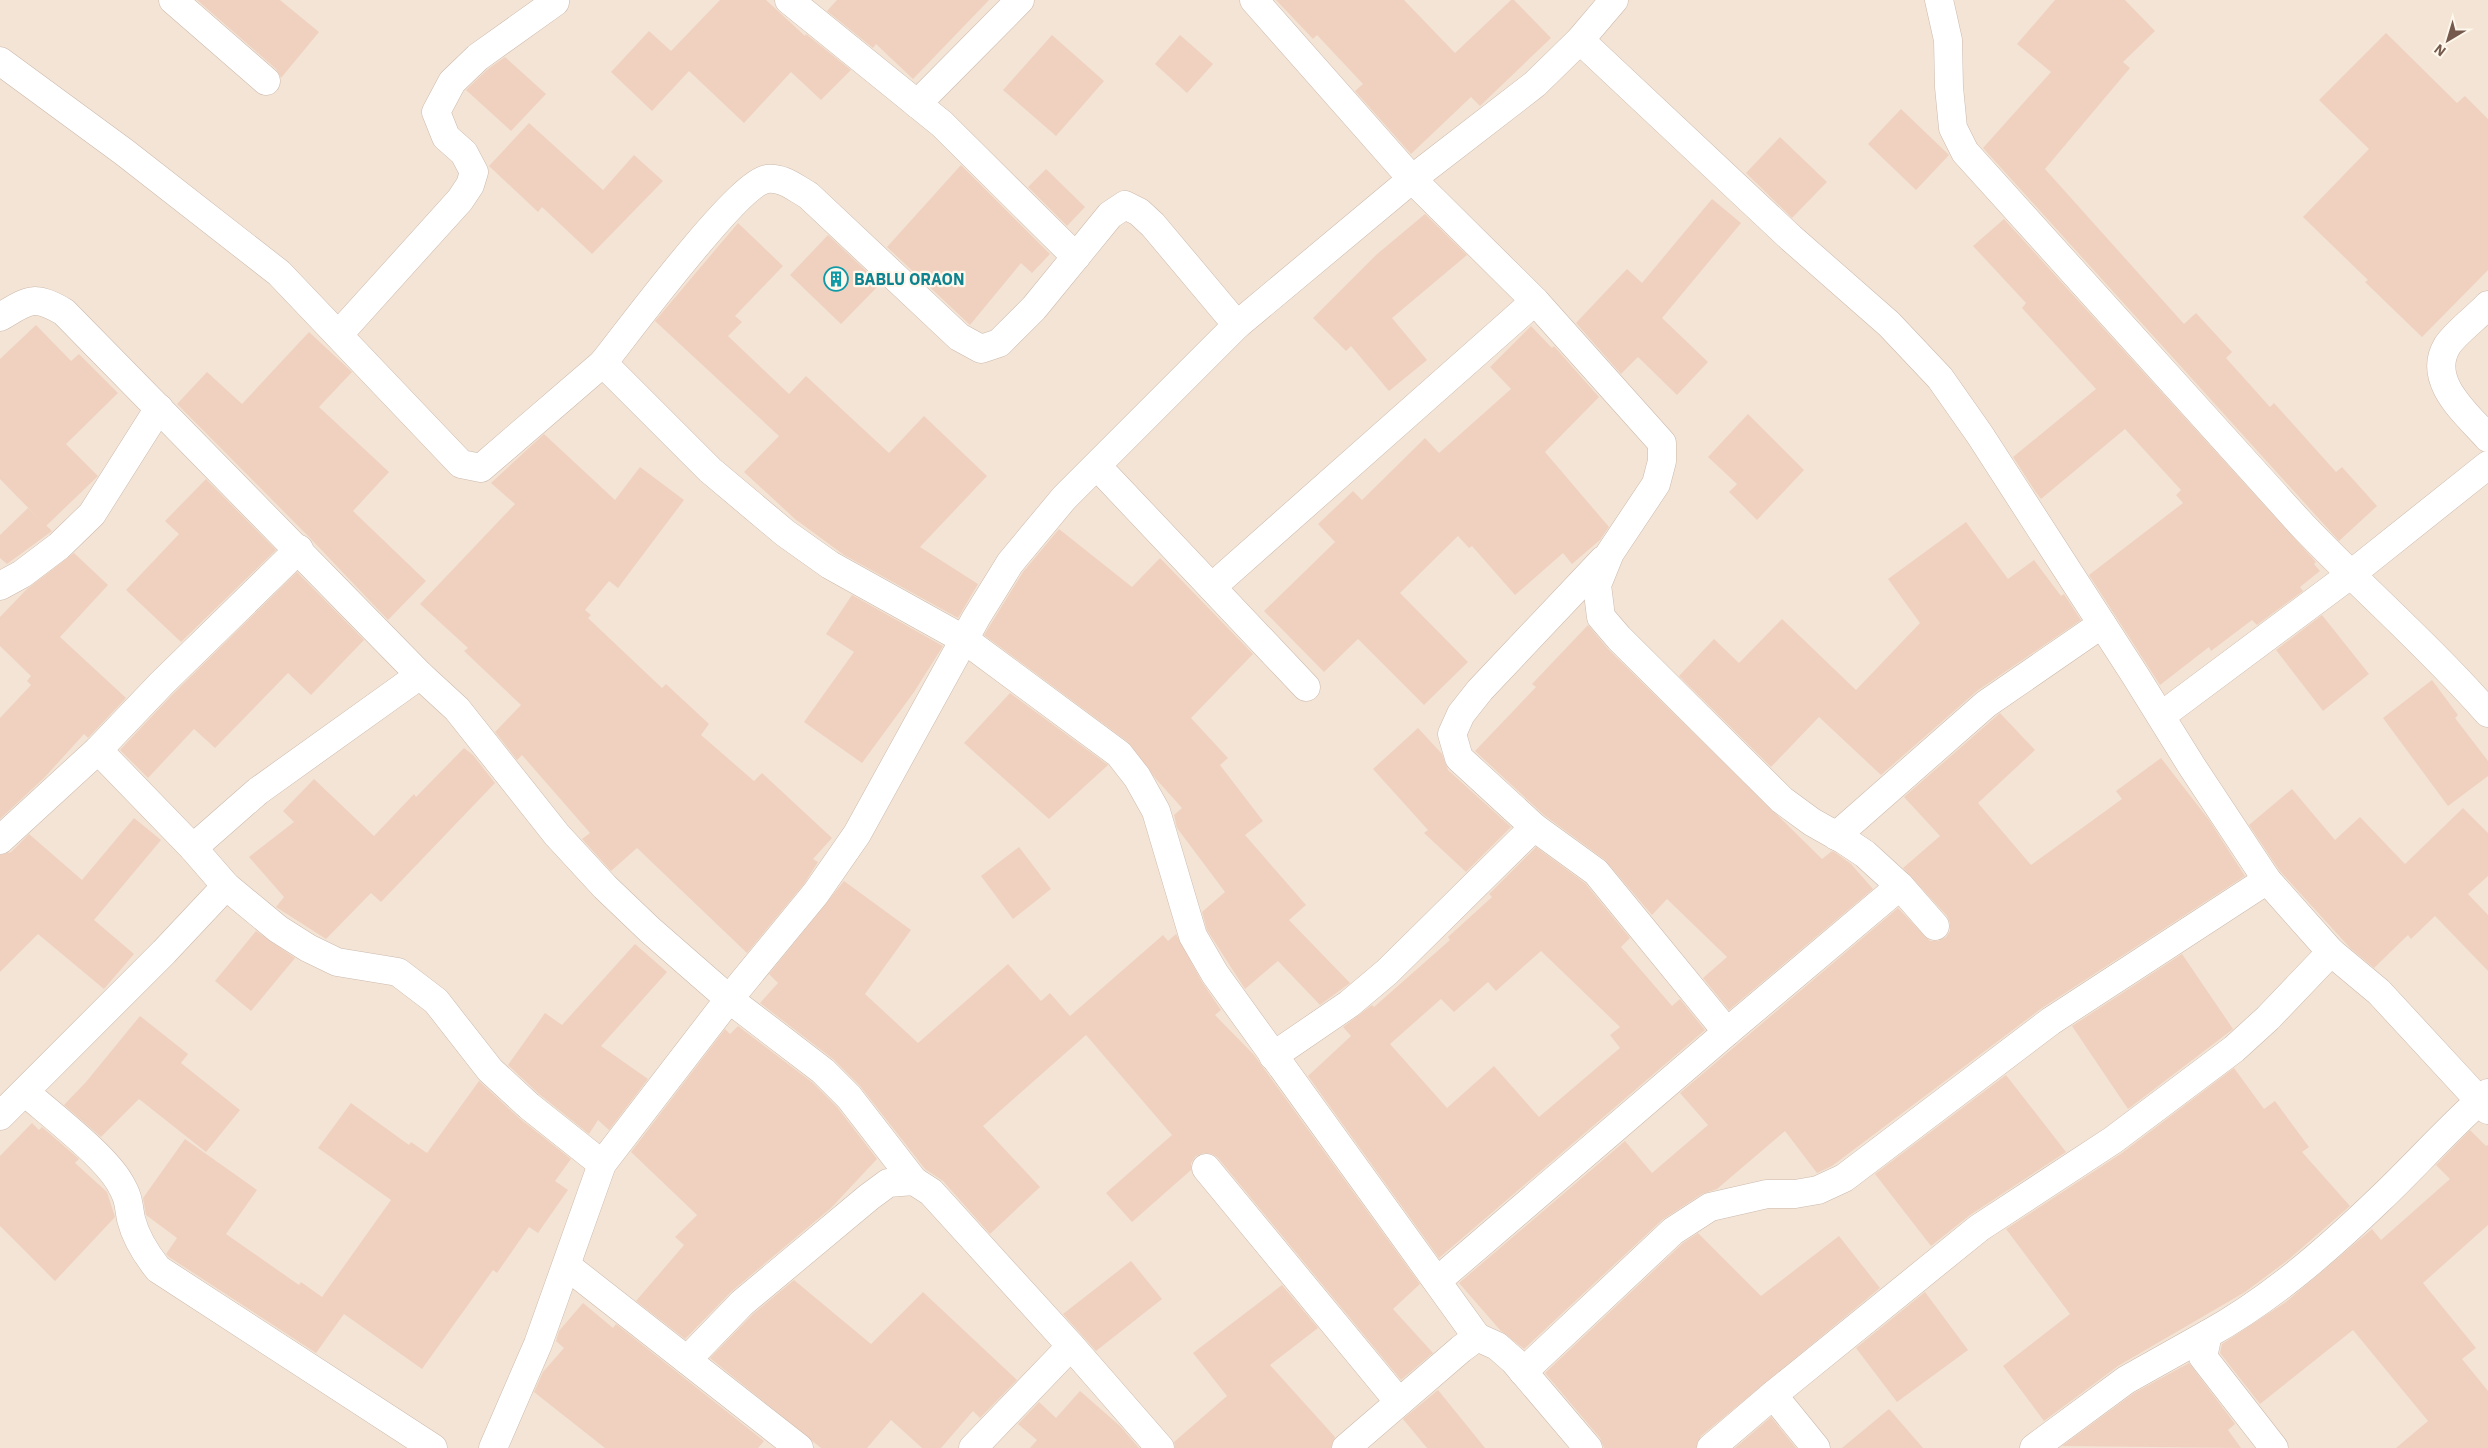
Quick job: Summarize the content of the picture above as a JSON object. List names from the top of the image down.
{
  "places": {
    "building": ["BABLU ORAON"]
  },
  "north": "bottom left"
}
